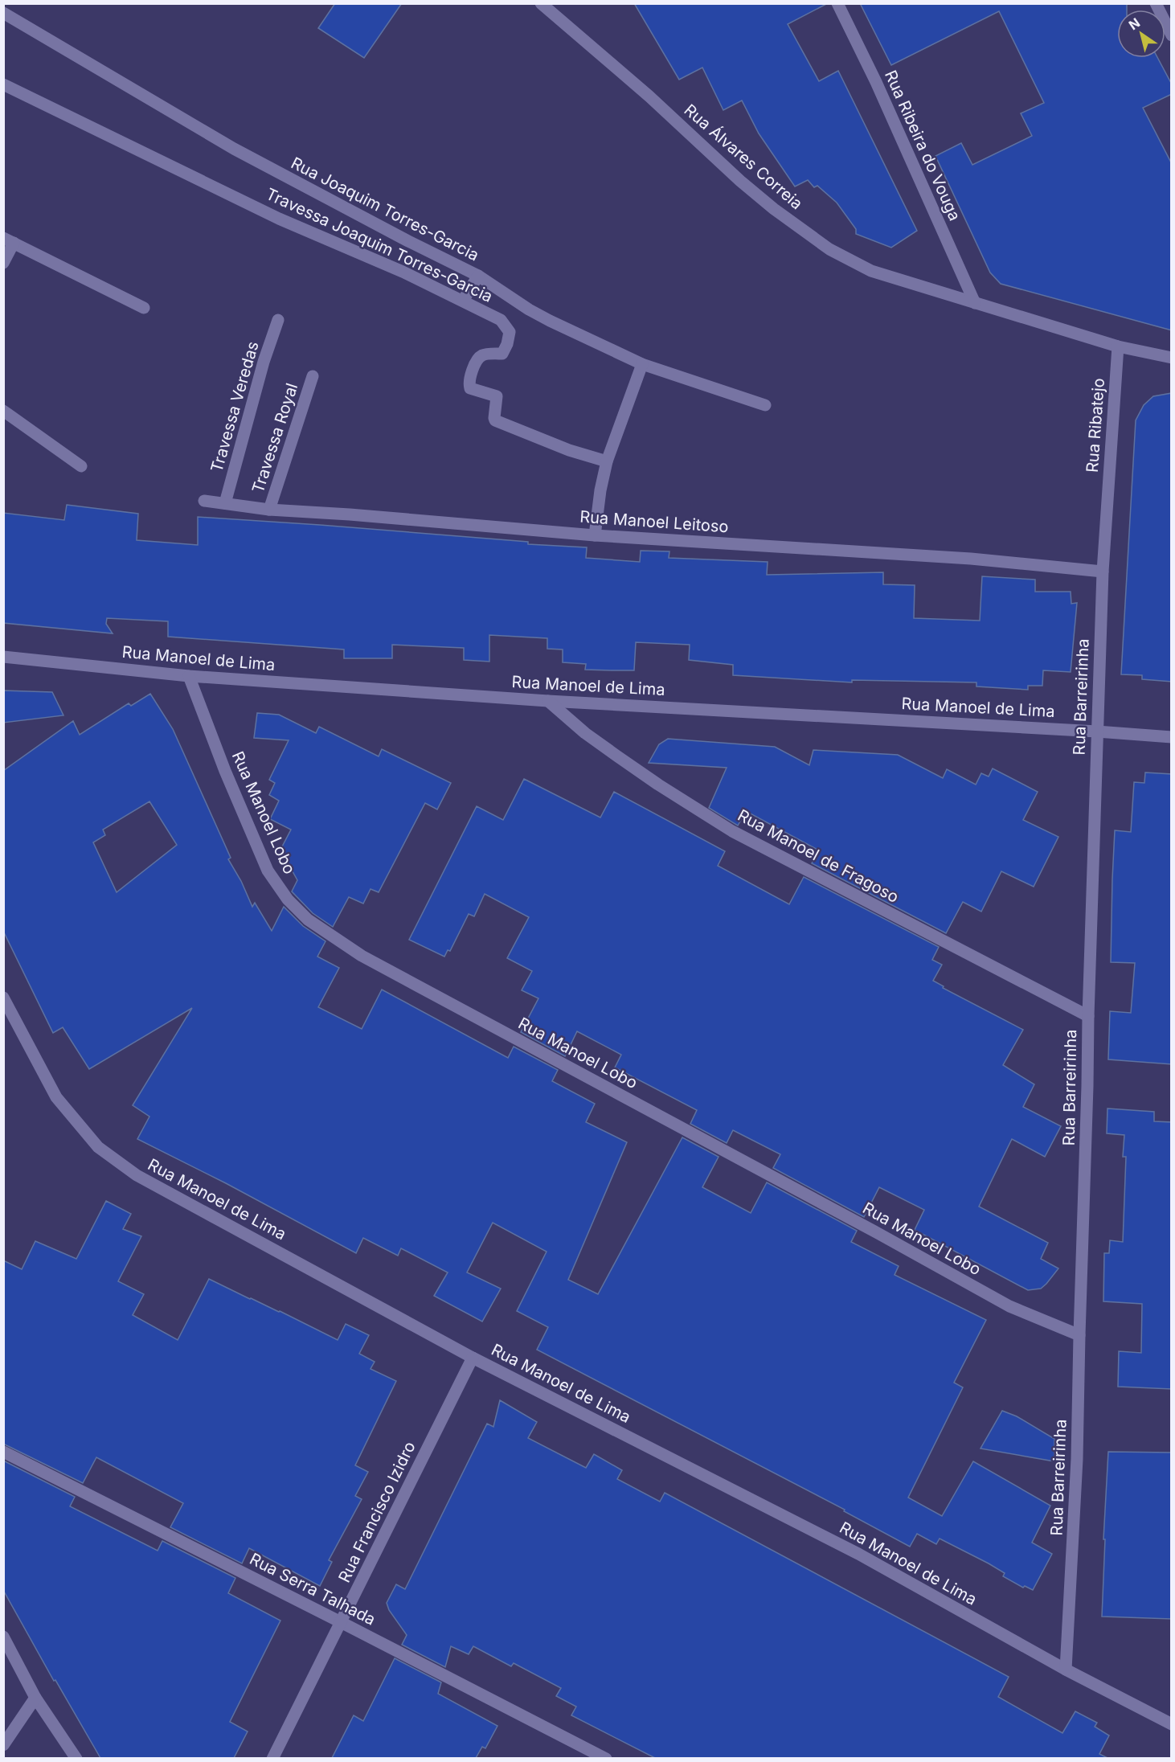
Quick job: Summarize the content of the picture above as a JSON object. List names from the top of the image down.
{
  "streets": {
    "street": [
      "Rua Ribeira do Vouga",
      "Rua Álvares Correia",
      "Rua Joaquim Torres-Garcia",
      "Travessa Joaquim Torres-Garcia",
      "Travessa Veredas",
      "Rua Ribatejo",
      "Travessa Royal",
      "Rua Manoel Leitoso",
      "Rua Manoel de Lima",
      "Rua Barreirinha",
      "Rua Manoel Lobo",
      "Rua Manoel de Fragoso",
      "Rua Francisco Izidro",
      "Rua Serra Talhada"
    ]
  },
  "crossings": [
    ["Rua Ribeira do Vouga", "Rua Álvares Correia"],
    ["Rua Álvares Correia", "Rua Ribatejo"],
    ["Travessa Veredas", "Rua Manoel Leitoso"],
    ["Rua Ribatejo", "Rua Barreirinha"],
    ["Travessa Royal", "Rua Manoel Leitoso"],
    ["Rua Manoel Leitoso", "Rua Barreirinha"],
    ["Rua Manoel de Lima", "Rua Barreirinha"],
    ["Rua Manoel de Lima", "Rua Manoel Lobo"],
    ["Rua Manoel de Lima", "Rua Manoel de Fragoso"],
    ["Rua Manoel de Lima", "Rua Francisco Izidro"],
    ["Rua Barreirinha", "Rua Manoel Lobo"],
    ["Rua Barreirinha", "Rua Manoel de Fragoso"],
    ["Rua Francisco Izidro", "Rua Serra Talhada"]
  ],
  "north": "top left"
}
